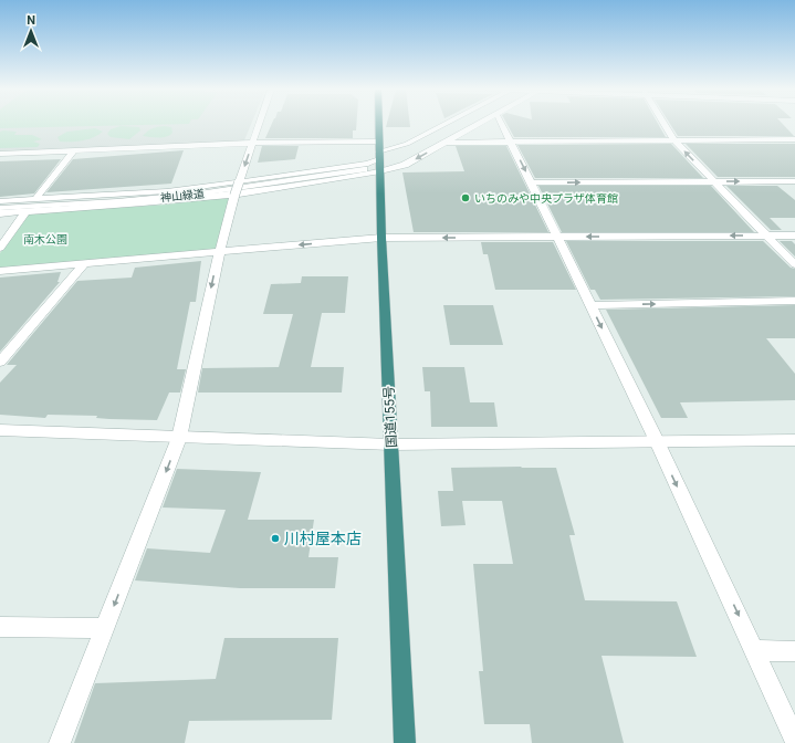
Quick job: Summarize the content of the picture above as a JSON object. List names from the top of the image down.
{
  "streets": {
    "highway": ["国道155号"],
    "street": ["神山緑道"]
  },
  "parks": ["南木公園"],
  "places": ["いちのみや中央プラザ体育館", "川村屋本店"],
  "north": "top"
}
